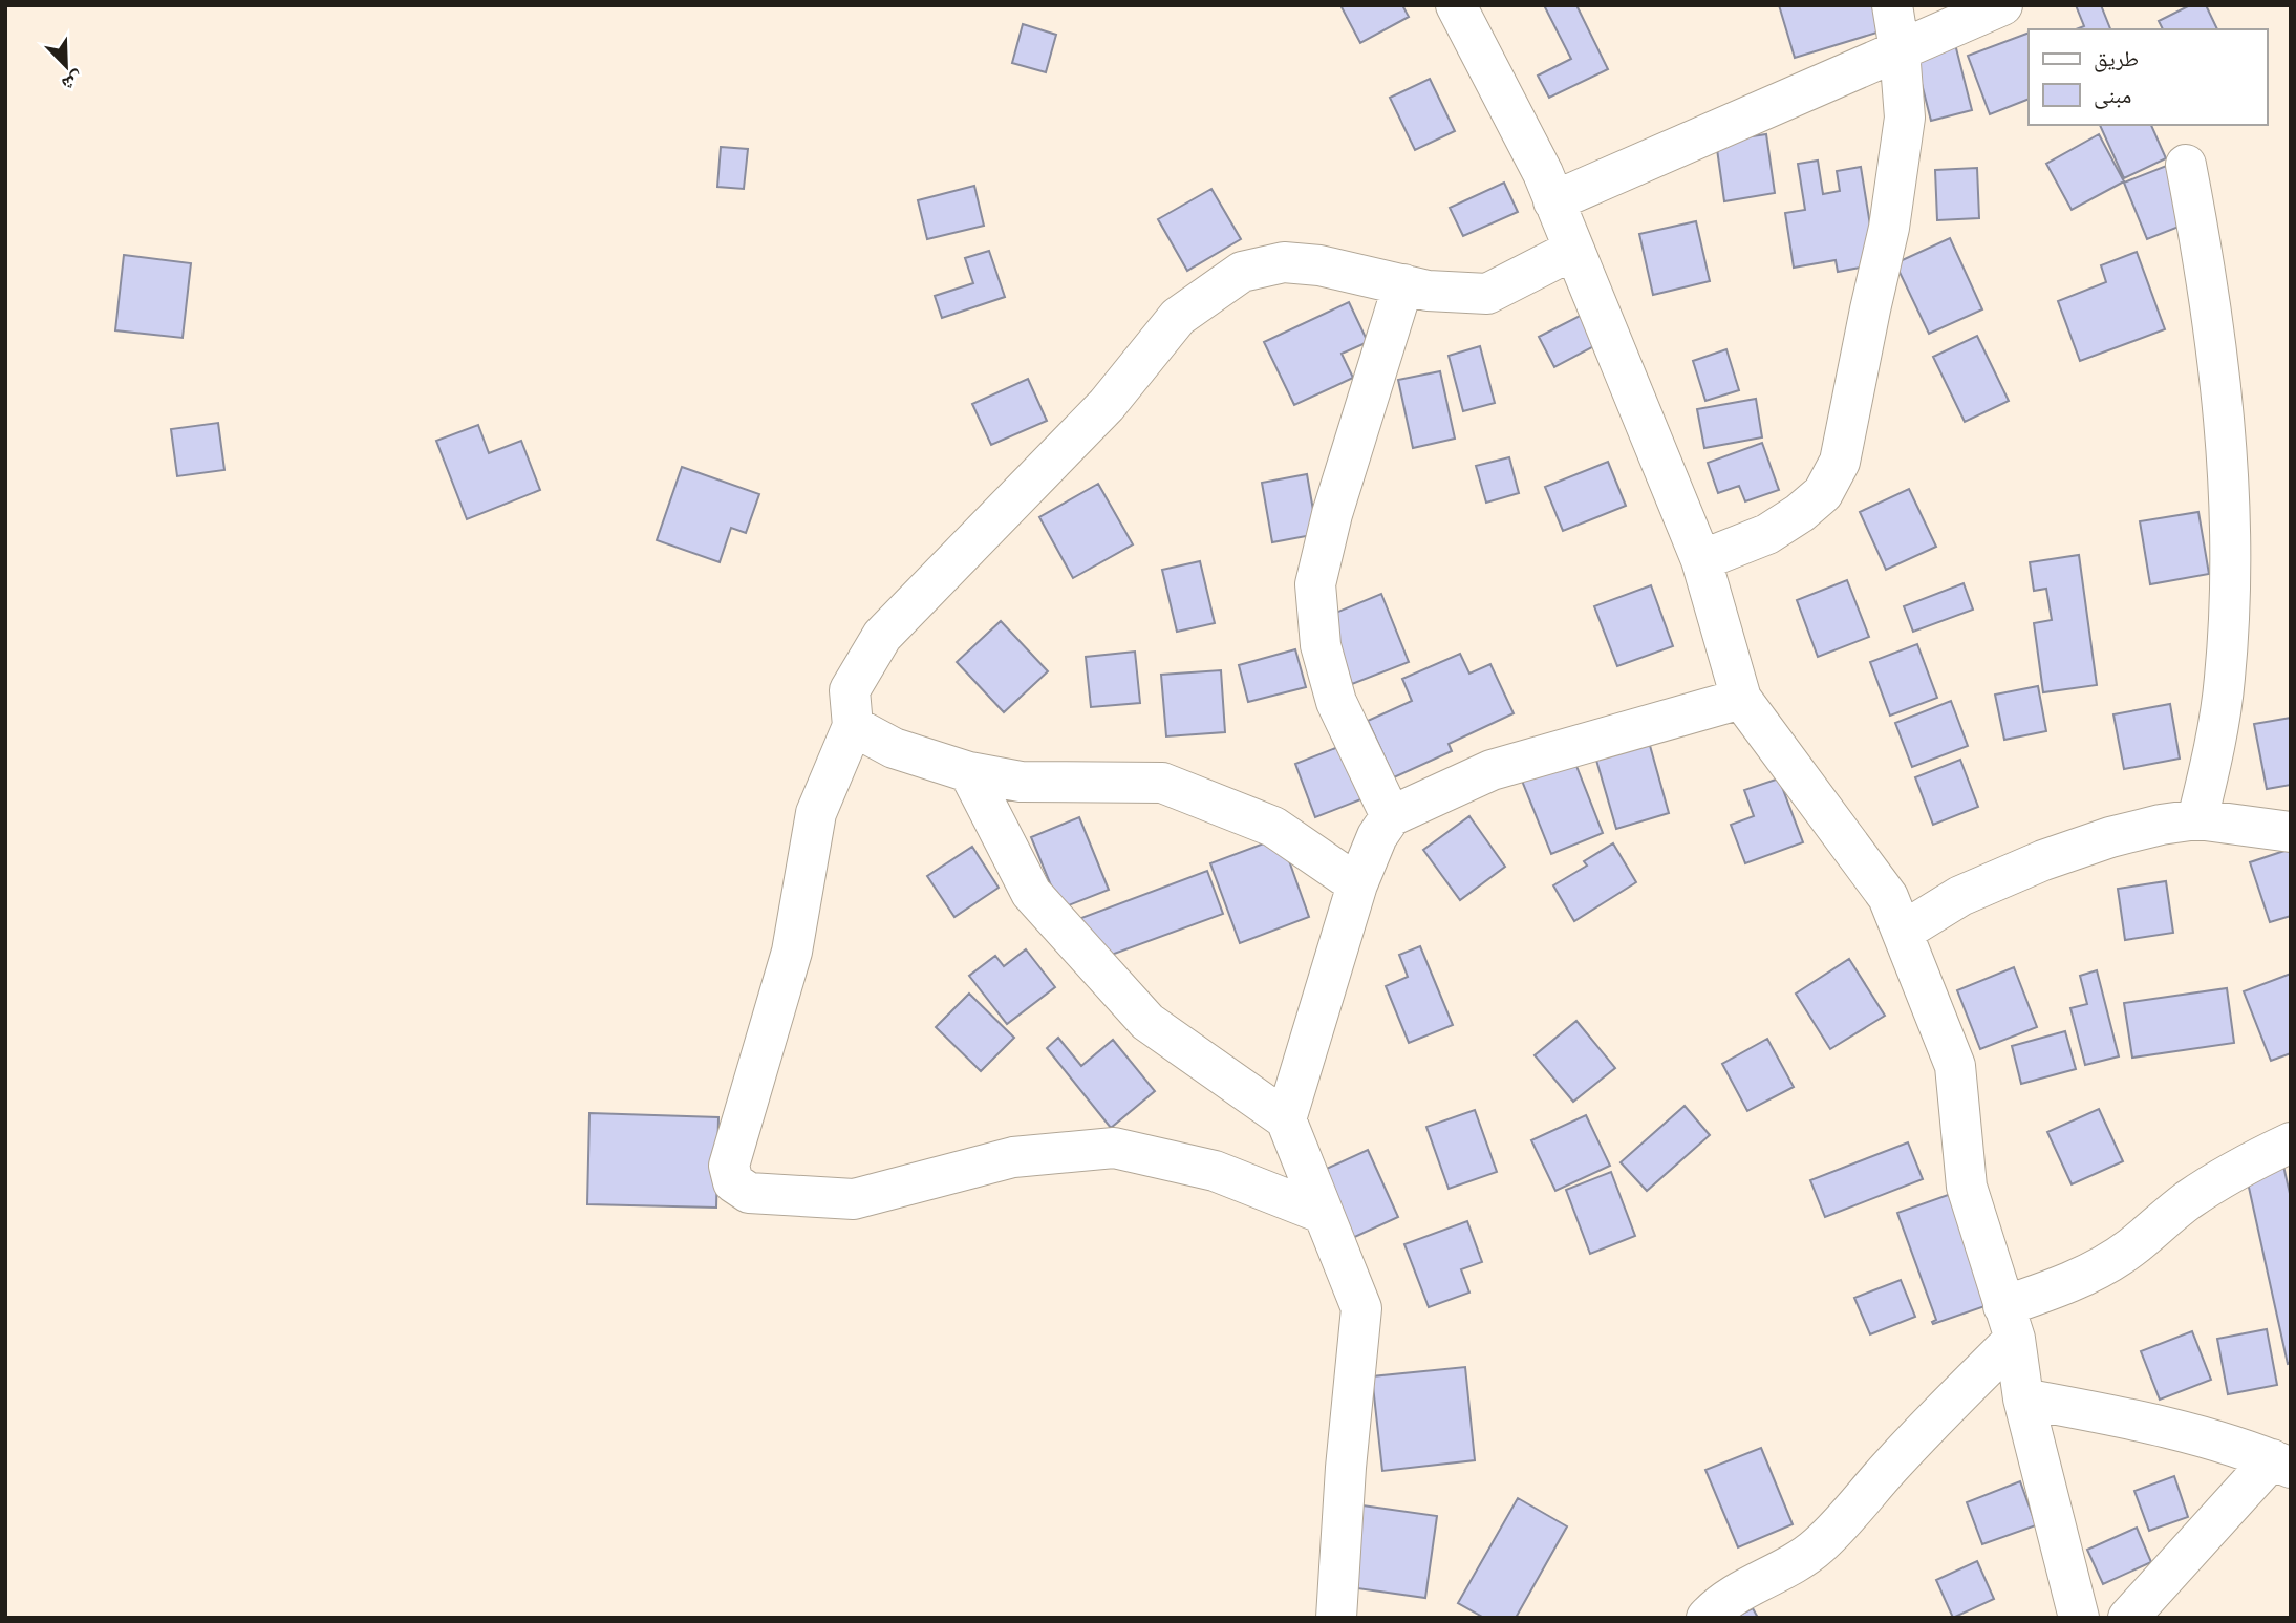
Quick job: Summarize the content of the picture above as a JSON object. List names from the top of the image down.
{
  "legend": ["طريق", "مبنى"],
  "north": "bottom right"
}
